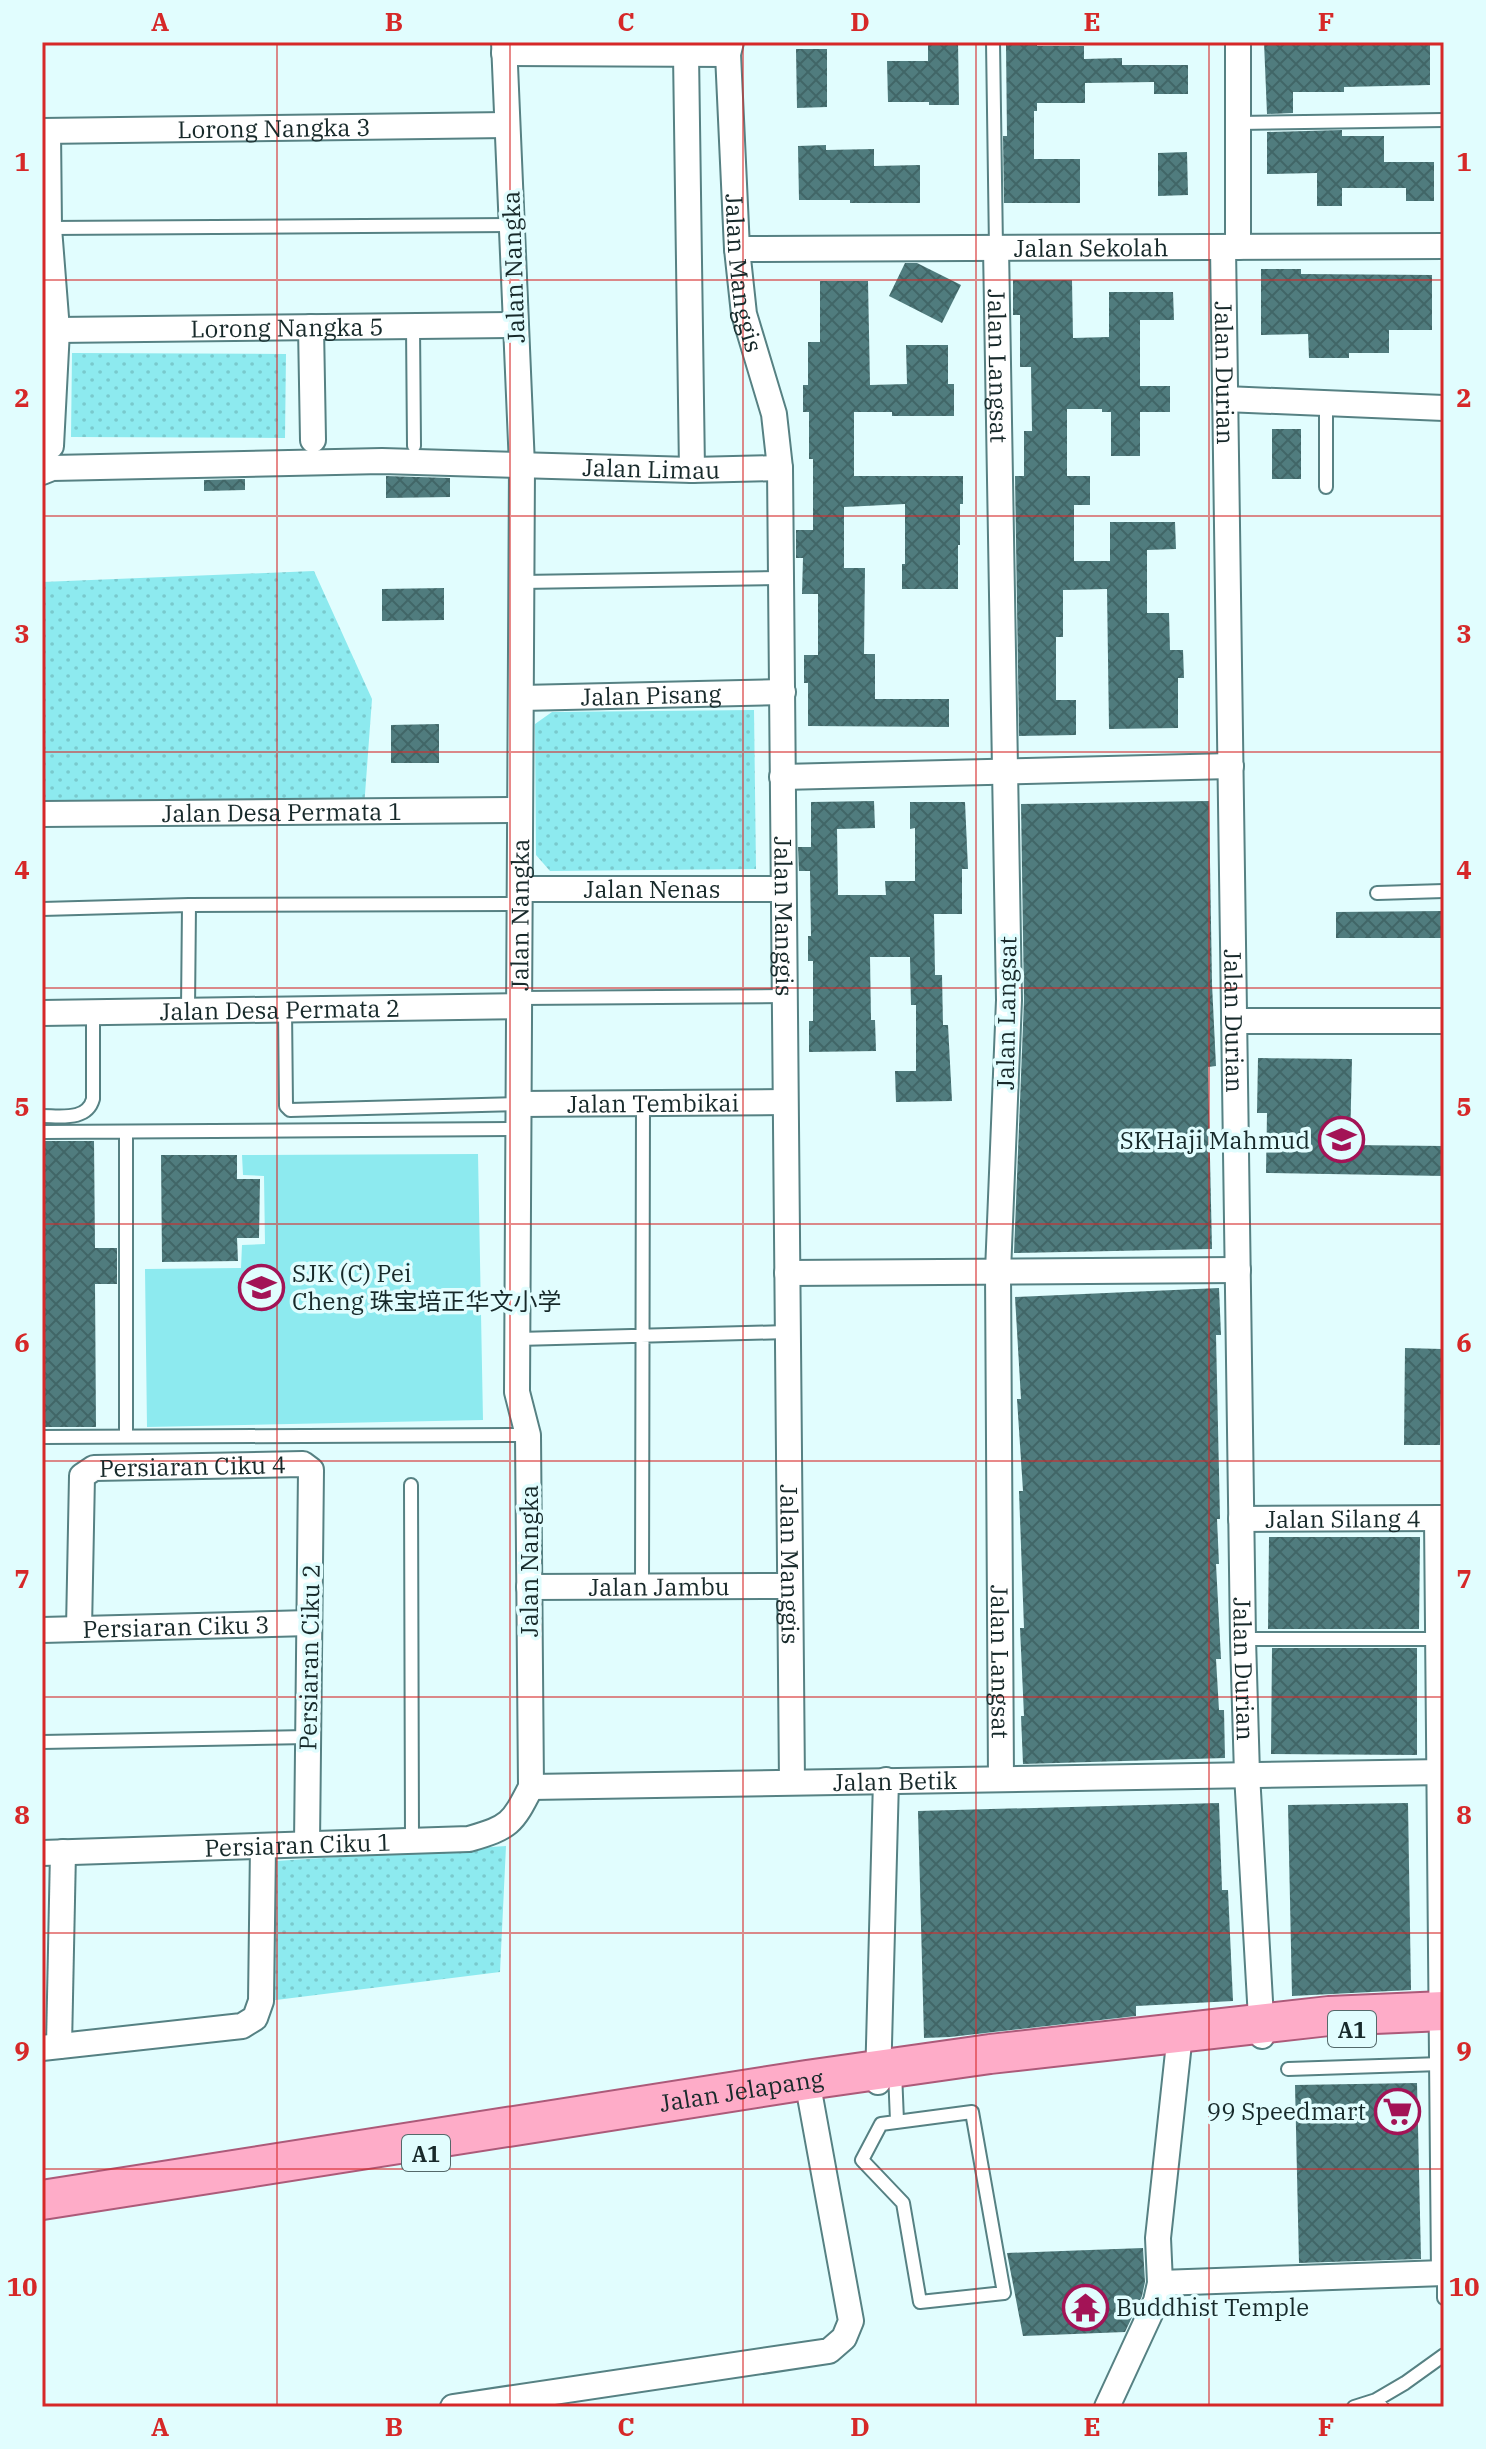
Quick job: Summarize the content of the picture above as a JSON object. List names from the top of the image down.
{
  "streets": {
    "main road": ["A1", "Jalan Jelapang"],
    "street": [
      "Lorong Nangka 3",
      "Jalan Sekolah",
      "Jalan Nangka",
      "Jalan Manggis",
      "Lorong Nangka 5",
      "Jalan Langsat",
      "Jalan Durian",
      "Jalan Limau",
      "Jalan Pisang",
      "Jalan Desa Permata 1",
      "Jalan Nenas",
      "Jalan Desa Permata 2",
      "Jalan Tembikai",
      "Persiaran Ciku 4",
      "Jalan Silang 4",
      "Jalan Jambu",
      "Persiaran Ciku 3",
      "Persiaran Ciku 2",
      "Jalan Betik",
      "Persiaran Ciku 1"
    ]
  },
  "crossings": [
    ["Lorong Nangka 3", "Jalan Nangka"],
    ["Jalan Sekolah", "Jalan Manggis"],
    ["Jalan Sekolah", "Jalan Langsat"],
    ["Jalan Sekolah", "Jalan Durian"],
    ["Jalan Nangka", "Jalan Manggis"],
    ["Jalan Nangka", "Lorong Nangka 5"],
    ["Jalan Nangka", "Jalan Limau"],
    ["Jalan Nangka", "Jalan Pisang"],
    ["Jalan Nangka", "Jalan Desa Permata 1"],
    ["Jalan Nangka", "Jalan Nenas"],
    ["Jalan Nangka", "Jalan Desa Permata 2"],
    ["Jalan Nangka", "Jalan Tembikai"],
    ["Jalan Nangka", "Jalan Jambu"],
    ["Jalan Nangka", "Jalan Betik"],
    ["Jalan Nangka", "Persiaran Ciku 1"],
    ["Jalan Manggis", "Jalan Limau"],
    ["Jalan Manggis", "Jalan Pisang"],
    ["Jalan Manggis", "Jalan Nenas"],
    ["Jalan Manggis", "Jalan Tembikai"],
    ["Jalan Manggis", "Jalan Jambu"],
    ["Jalan Manggis", "Jalan Betik"],
    ["Jalan Langsat", "Jalan Betik"],
    ["Jalan Durian", "Jalan Silang 4"],
    ["Jalan Durian", "Jalan Betik"],
    ["Jalan Durian", "Jalan Jelapang"],
    ["Persiaran Ciku 4", "Persiaran Ciku 3"],
    ["Persiaran Ciku 4", "Persiaran Ciku 2"],
    ["Persiaran Ciku 3", "Persiaran Ciku 2"],
    ["Persiaran Ciku 2", "Persiaran Ciku 1"],
    ["Jalan Betik", "Persiaran Ciku 1"]
  ],
  "places": {
    "school or university": ["SK Haji Mahmud", "SJK (C) Pei Cheng 珠宝培正华文小学"],
    "supermarket": ["99 Speedmart"],
    "temple": ["Buddhist Temple"]
  },
  "grid": {
    "columns": [
      "A",
      "B",
      "C",
      "D",
      "E",
      "F"
    ],
    "rows": [
      "1",
      "2",
      "3",
      "4",
      "5",
      "6",
      "7",
      "8",
      "9",
      "10"
    ]
  }
}
